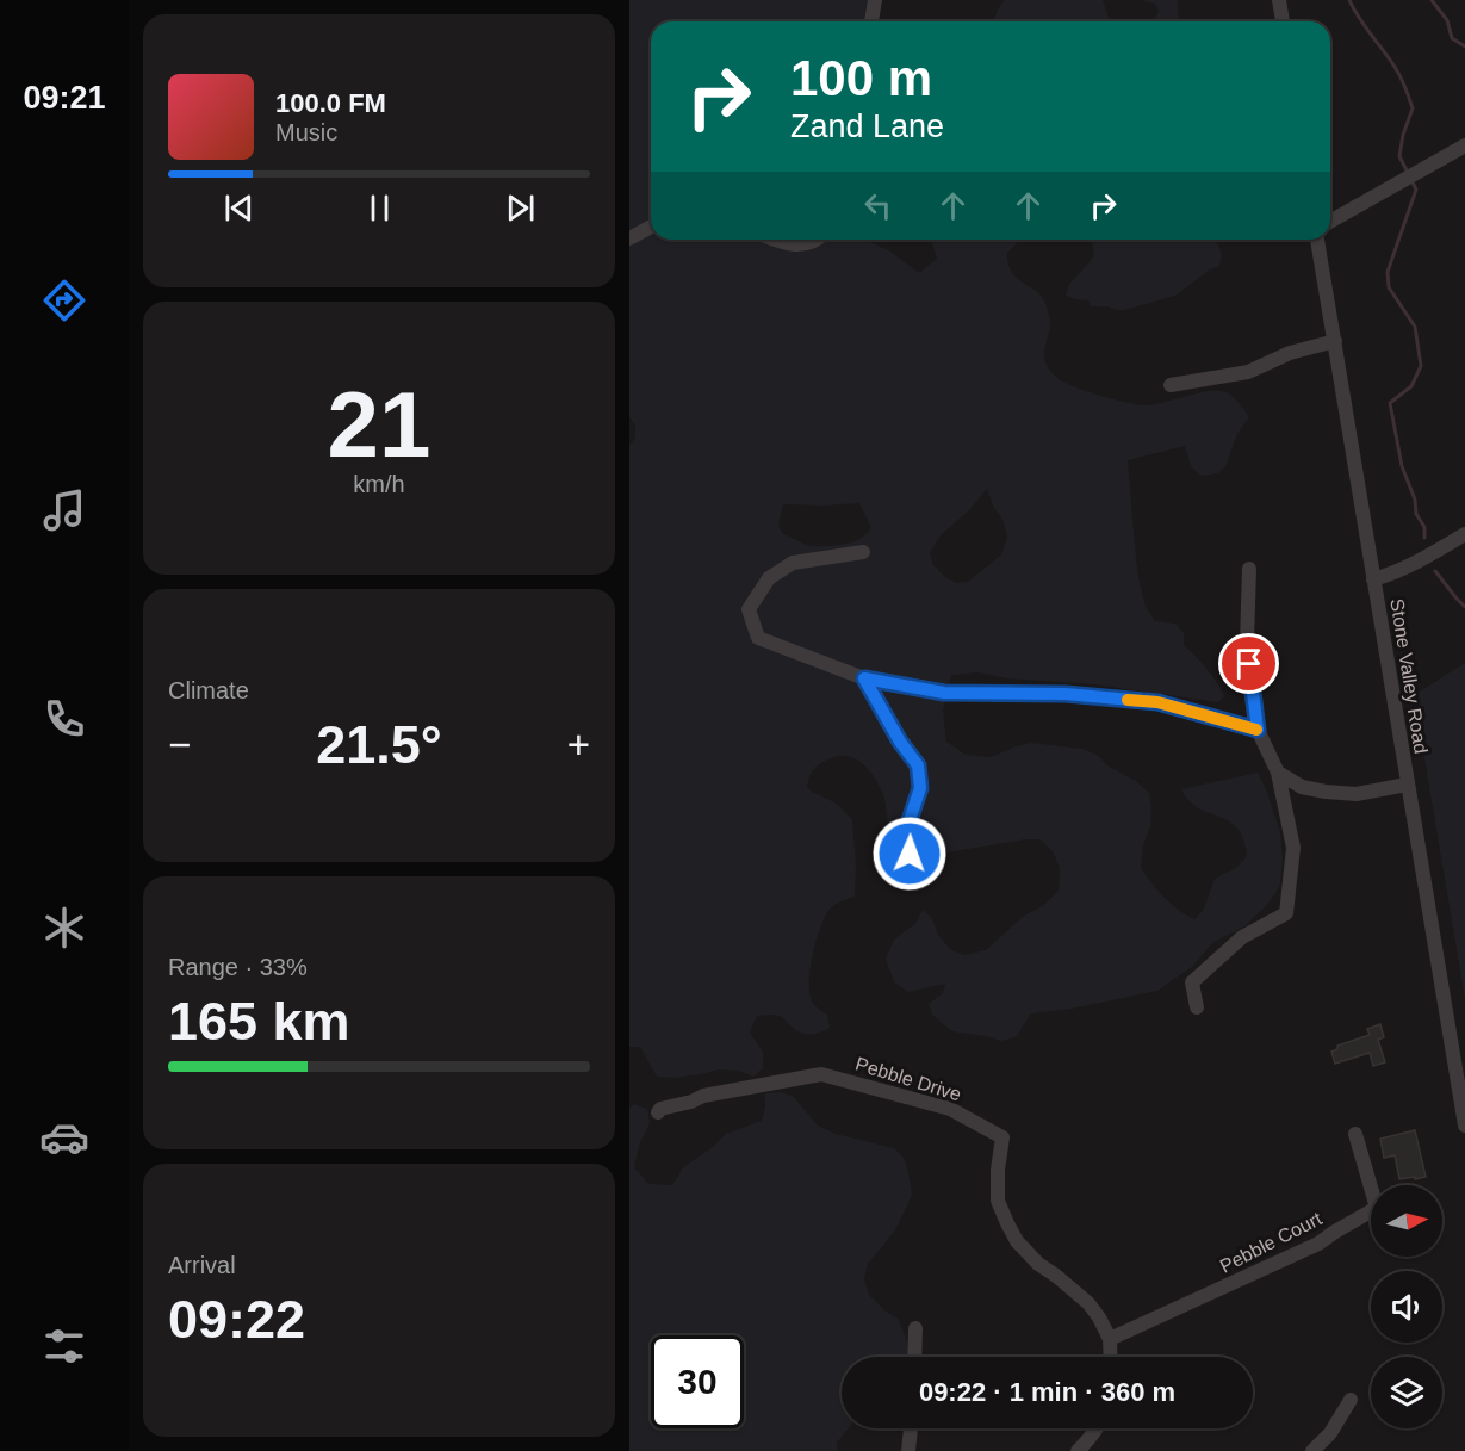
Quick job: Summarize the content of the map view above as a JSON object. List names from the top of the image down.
{
  "streets": {
    "street": ["Stone Valley Road", "Pebble Drive", "Pebble Court"]
  },
  "crossings": [
    ["Pebble Drive", "Pebble Court"]
  ],
  "north": "right",
  "page": {
    "tabs": "09:21",
    "turn": ["100 m", "Zand Lane"],
    "song": ["100.0 FM", "Music"],
    "tile": [
      ["21", "km/h"],
      "Climate",
      ["Range · 33%", "165 km"],
      ["Arrival", "09:22"]
    ],
    "heat": ["−", "21.5°", "+"],
    "limit": "30",
    "trip": "09:22 · 1 min · 360 m"
  }
}
